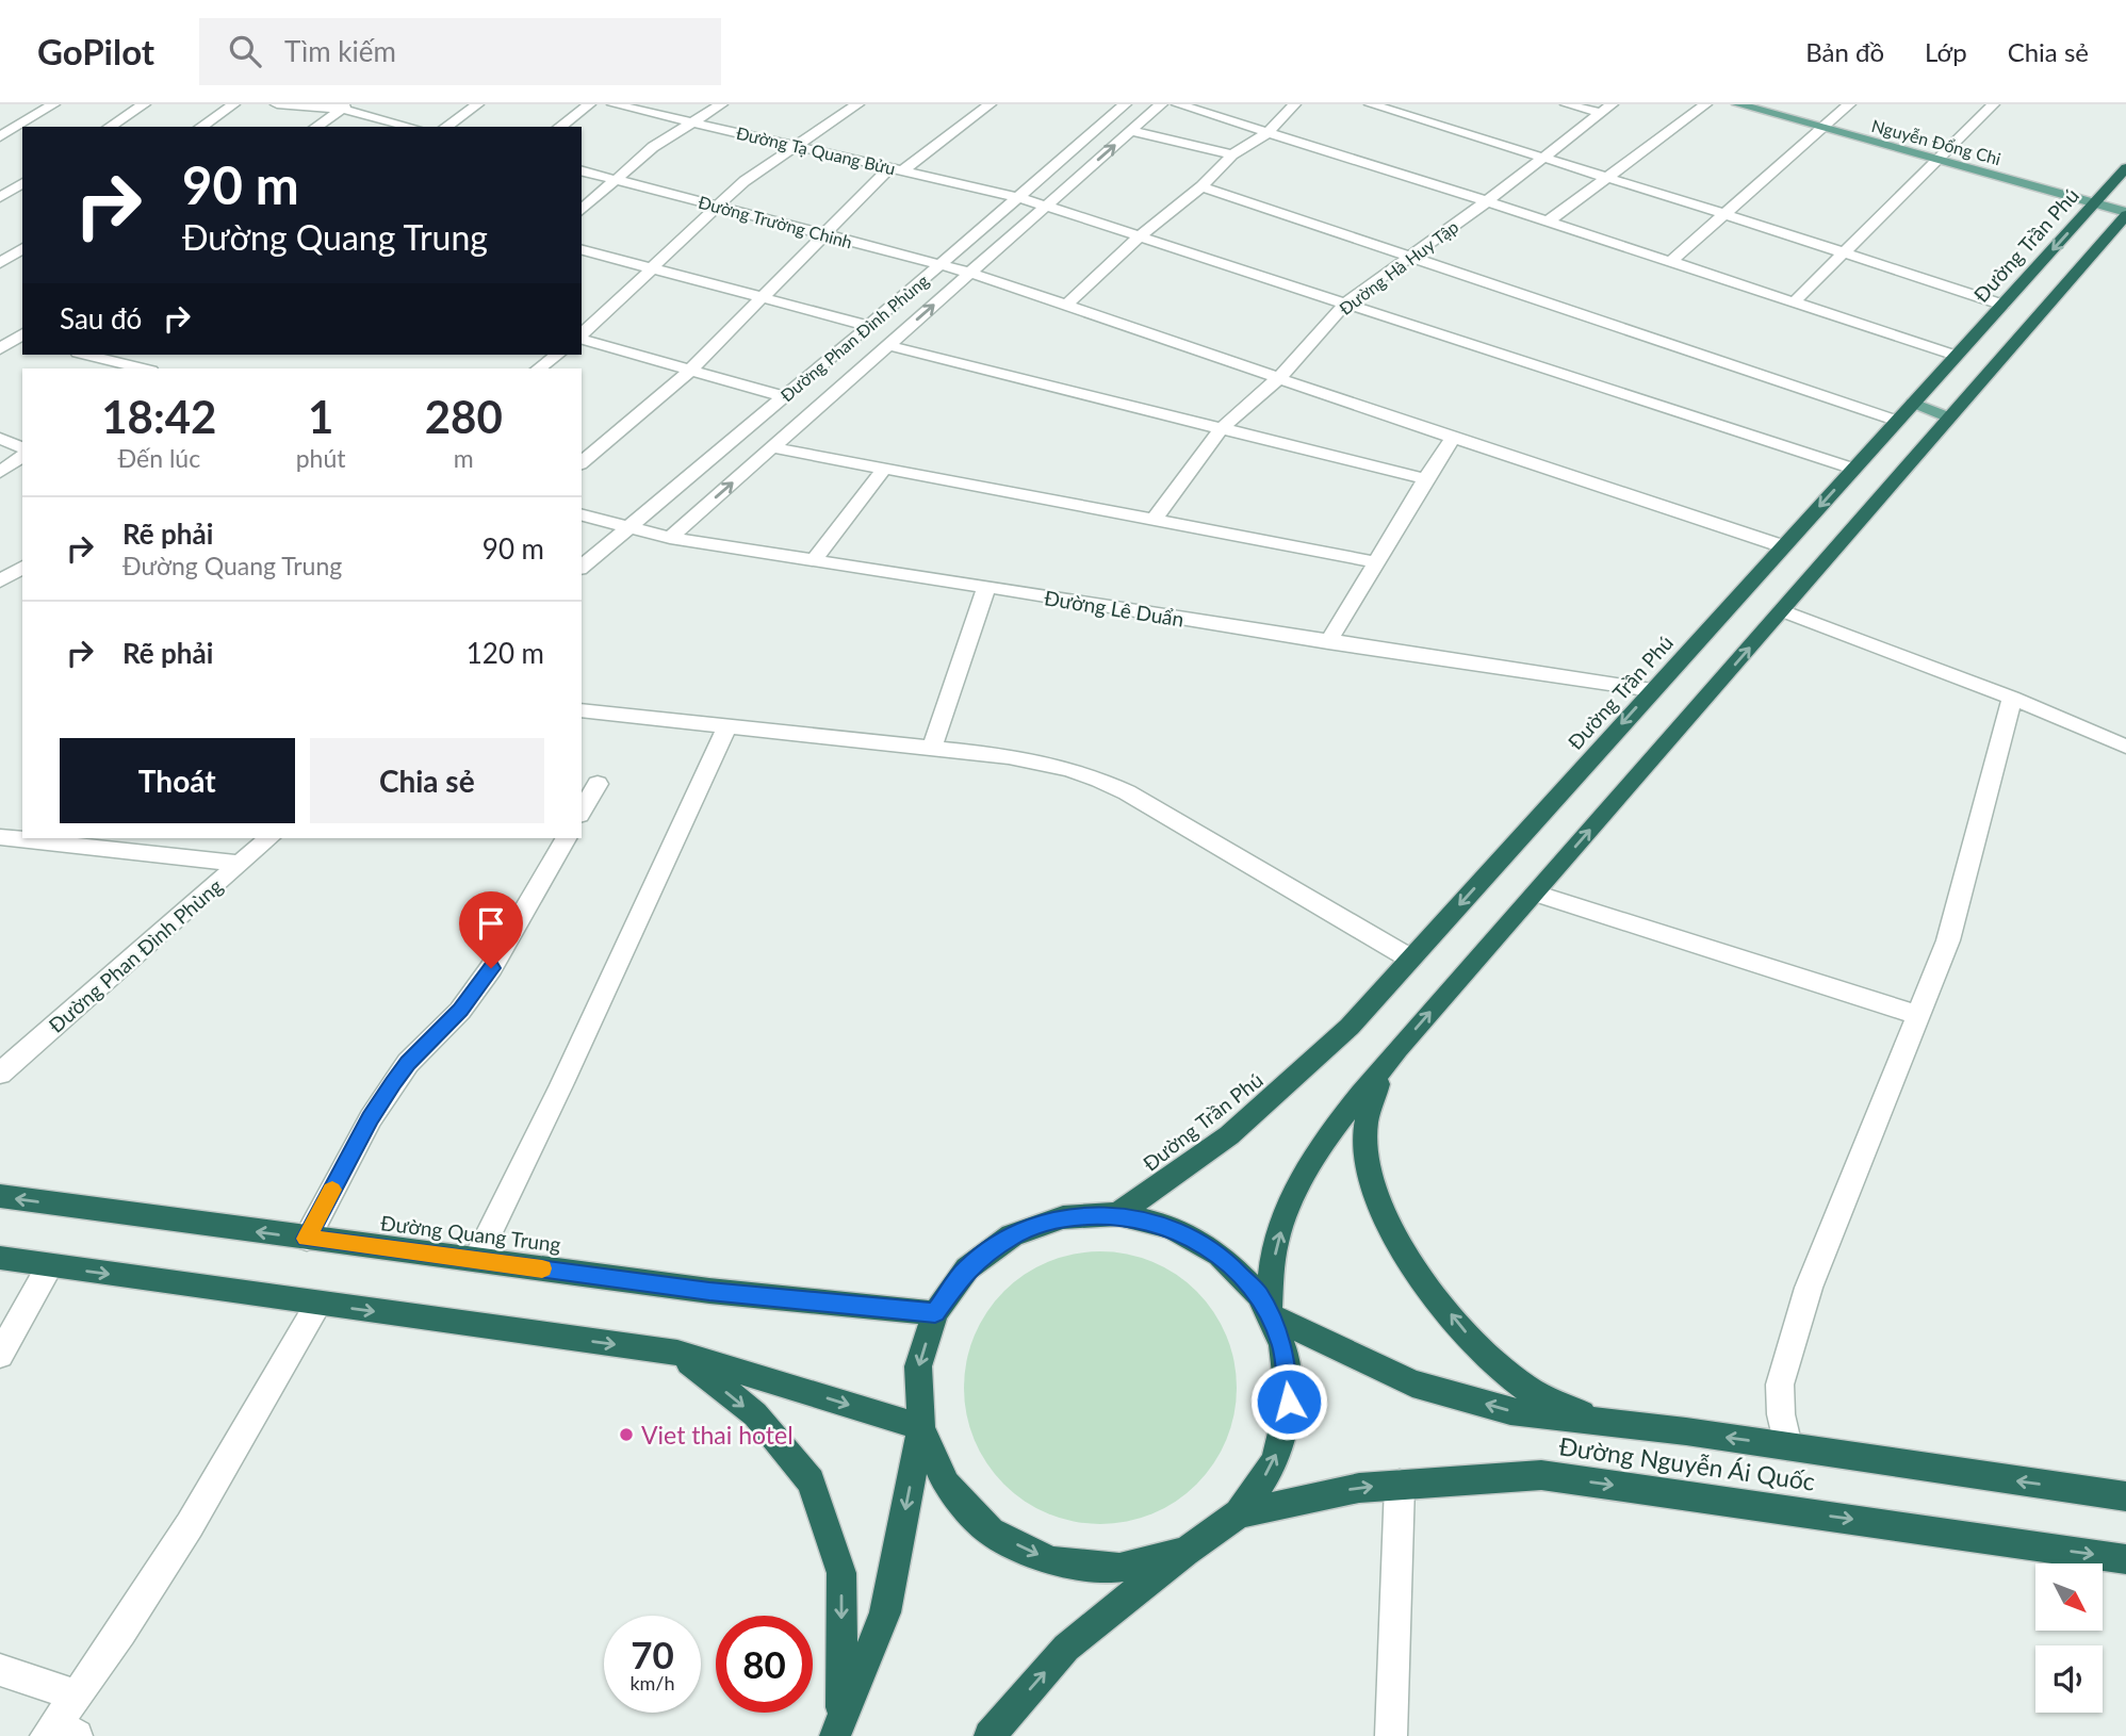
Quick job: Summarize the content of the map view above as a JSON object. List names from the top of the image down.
{
  "streets": {
    "highway": ["Đường Trần Phú", "Đường Quang Trung", "Đường Nguyễn Ái Quốc"],
    "main road": ["Nguyễn Đổng Chi"],
    "street": [
      "Đường Tạ Quang Bửu",
      "Đường Trường Chinh",
      "Đường Hà Huy Tập",
      "Đường Phan Đình Phùng",
      "Đường Lê Duẩn"
    ]
  },
  "crossings": [
    ["Nguyễn Đổng Chi", "Đường Trần Phú"],
    ["Đường Tạ Quang Bửu", "Đường Trần Phú"],
    ["Đường Tạ Quang Bửu", "Đường Hà Huy Tập"],
    ["Đường Tạ Quang Bửu", "Đường Phan Đình Phùng"],
    ["Đường Trường Chinh", "Đường Trần Phú"],
    ["Đường Trường Chinh", "Đường Hà Huy Tập"],
    ["Đường Trường Chinh", "Đường Phan Đình Phùng"],
    ["Đường Trần Phú", "Đường Lê Duẩn"],
    ["Đường Phan Đình Phùng", "Đường Lê Duẩn"]
  ],
  "places": ["Viet thai hotel"],
  "north": "bottom right",
  "page": {
    "header": "GoPilot",
    "search": "Tìm kiếm",
    "nav": ["Bản đồ", "Lớp", "Chia sẻ"],
    "turn": ["90 m", "Đường Quang Trung"],
    "then": "Sau đó",
    "eta": [
      "18:42",
      "Đến lúc",
      "1",
      "phút",
      "280",
      "m"
    ],
    "list": [
      {
        "name": "Rẽ phải",
        "note": "Đường Quang Trung",
        "value": "90 m"
      },
      {
        "name": "Rẽ phải",
        "value": "120 m"
      }
    ],
    "buttons": ["Thoát", "Chia sẻ"],
    "speed": "70 km/h",
    "limit": "80"
  }
}
